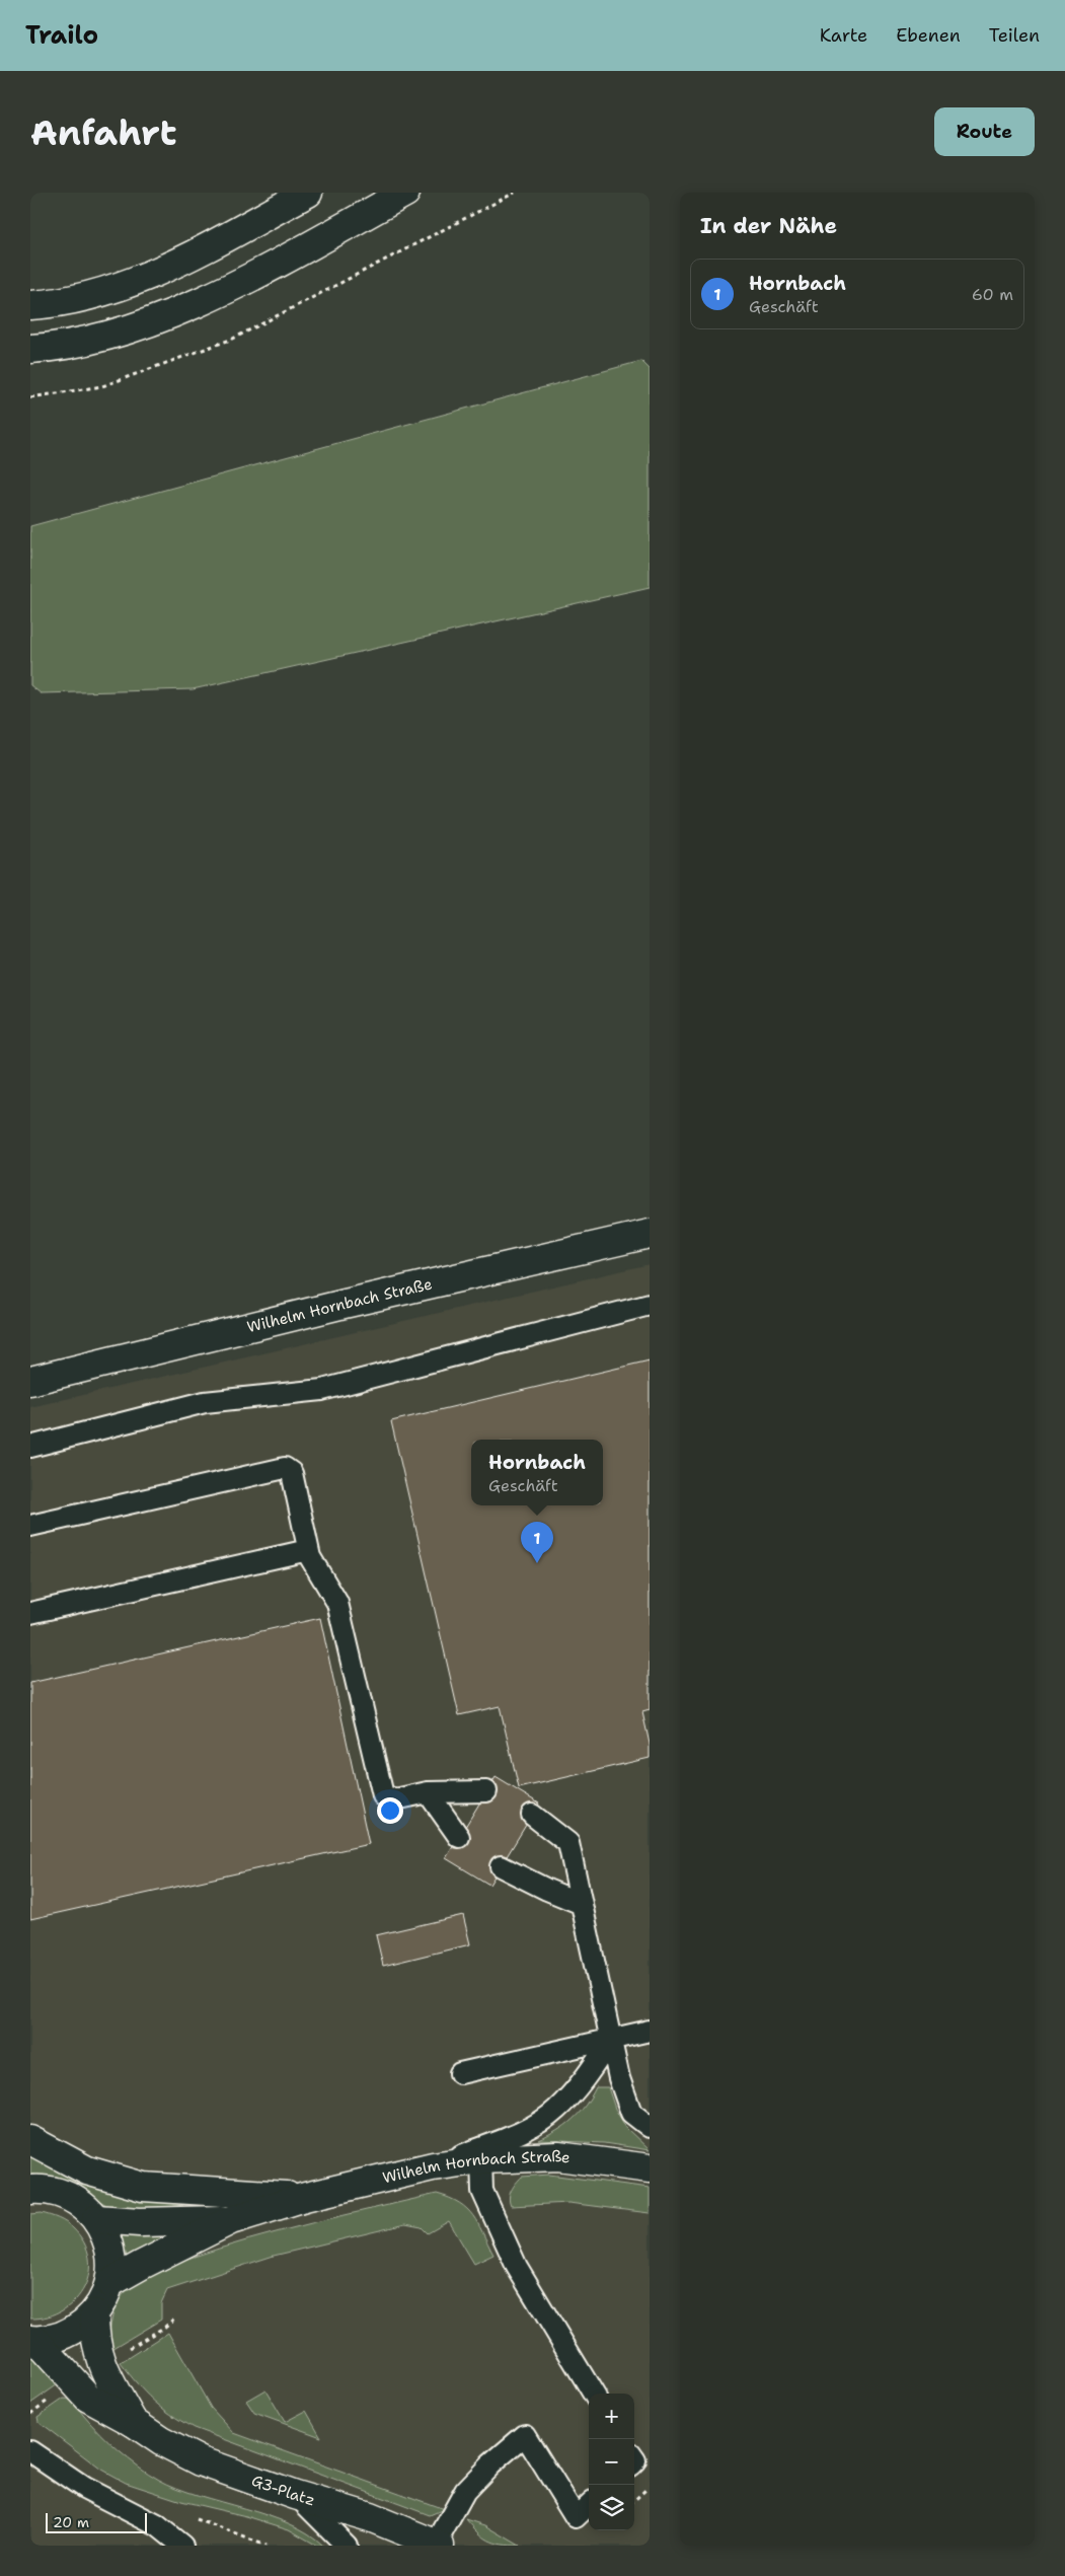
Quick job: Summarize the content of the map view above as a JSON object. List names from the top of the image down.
{
  "streets": {
    "main road": ["Wilhelm Hornbach Straße", "G3-Platz"]
  },
  "scale_bar": "20 m",
  "page": {
    "header": "Trailo",
    "nav": ["Karte", "Ebenen", "Teilen"],
    "buttons": "Route",
    "title": "Anfahrt",
    "heading": "In der Nähe",
    "list": [
      {
        "mark": "1",
        "name": "Hornbach",
        "note": "Geschäft",
        "value": "60 m"
      }
    ],
    "popup": ["Hornbach", "Geschäft"],
    "pins": "1",
    "map_buttons": ["+", "−"],
    "scale": "20 m"
  }
}
